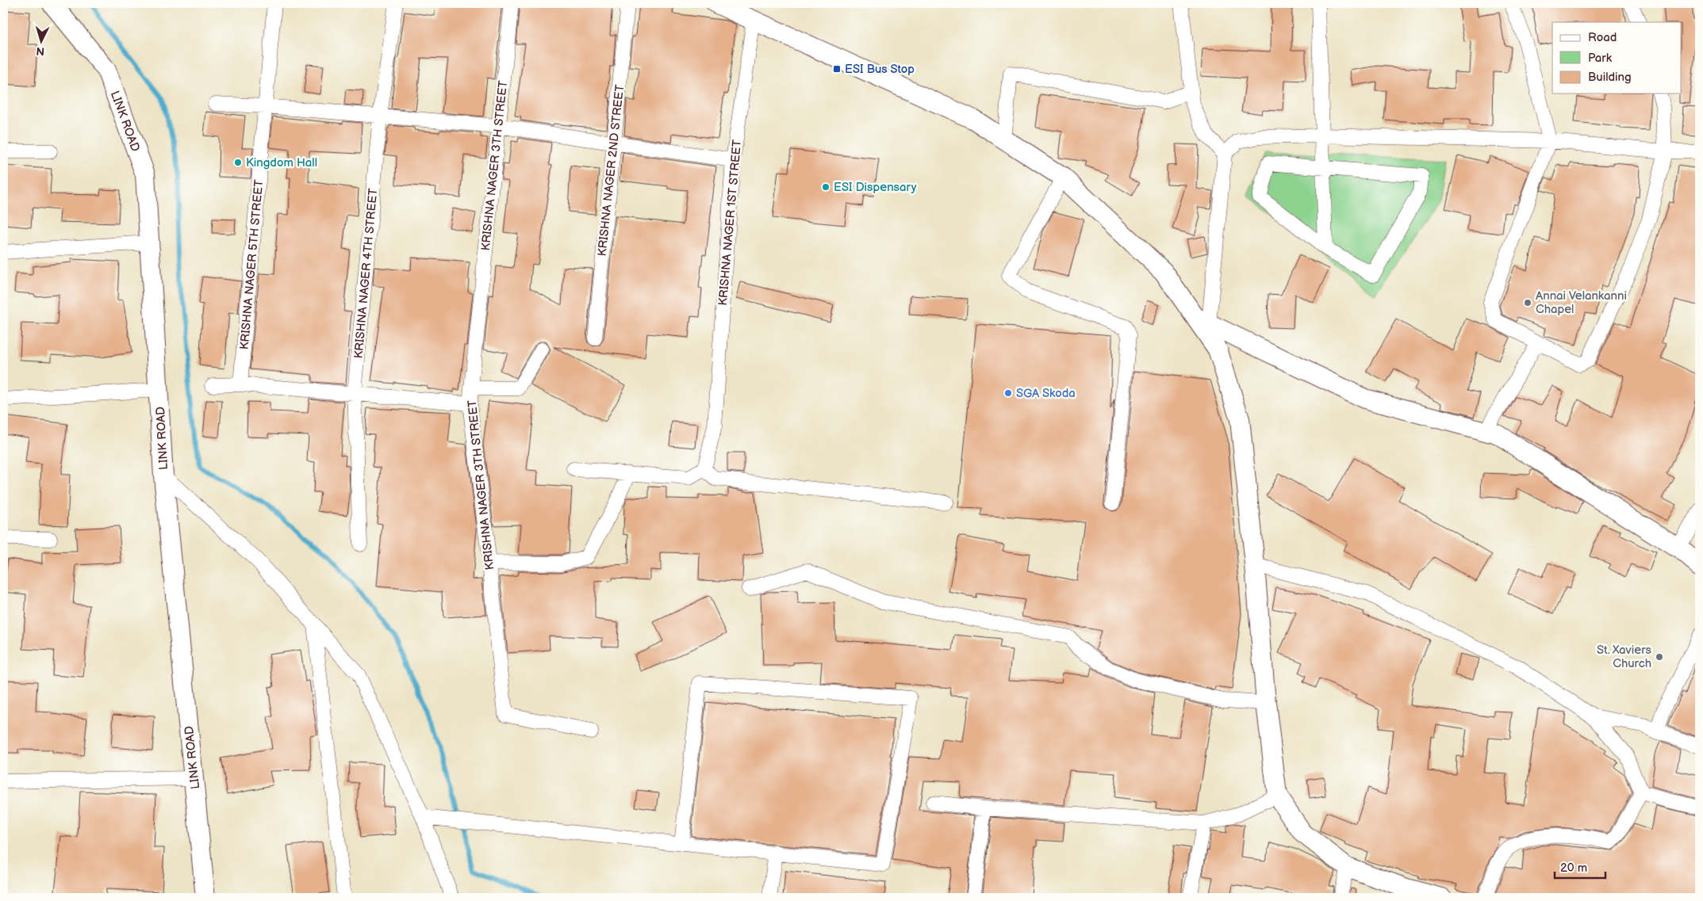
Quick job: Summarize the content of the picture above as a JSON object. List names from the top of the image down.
{
  "streets": {
    "street": [
      "LINK ROAD",
      "KRISHNA NAGER 3TH STREET",
      "KRISHNA NAGER 2ND STREET",
      "KRISHNA NAGER 1ST STREET",
      "KRISHNA NAGER 5TH STREET",
      "KRISHNA NAGER 4TH STREET"
    ]
  },
  "places": {
    "transit": ["ESI Bus Stop"],
    "other": [
      "Kingdom Hall",
      "ESI Dispensary",
      "Annai Velankanni Chapel",
      "SGA Skoda",
      "St. Xaviers Church"
    ]
  },
  "legend": ["Road", "Park", "Building"],
  "scale_bar": "20 m",
  "north": "bottom"
}
